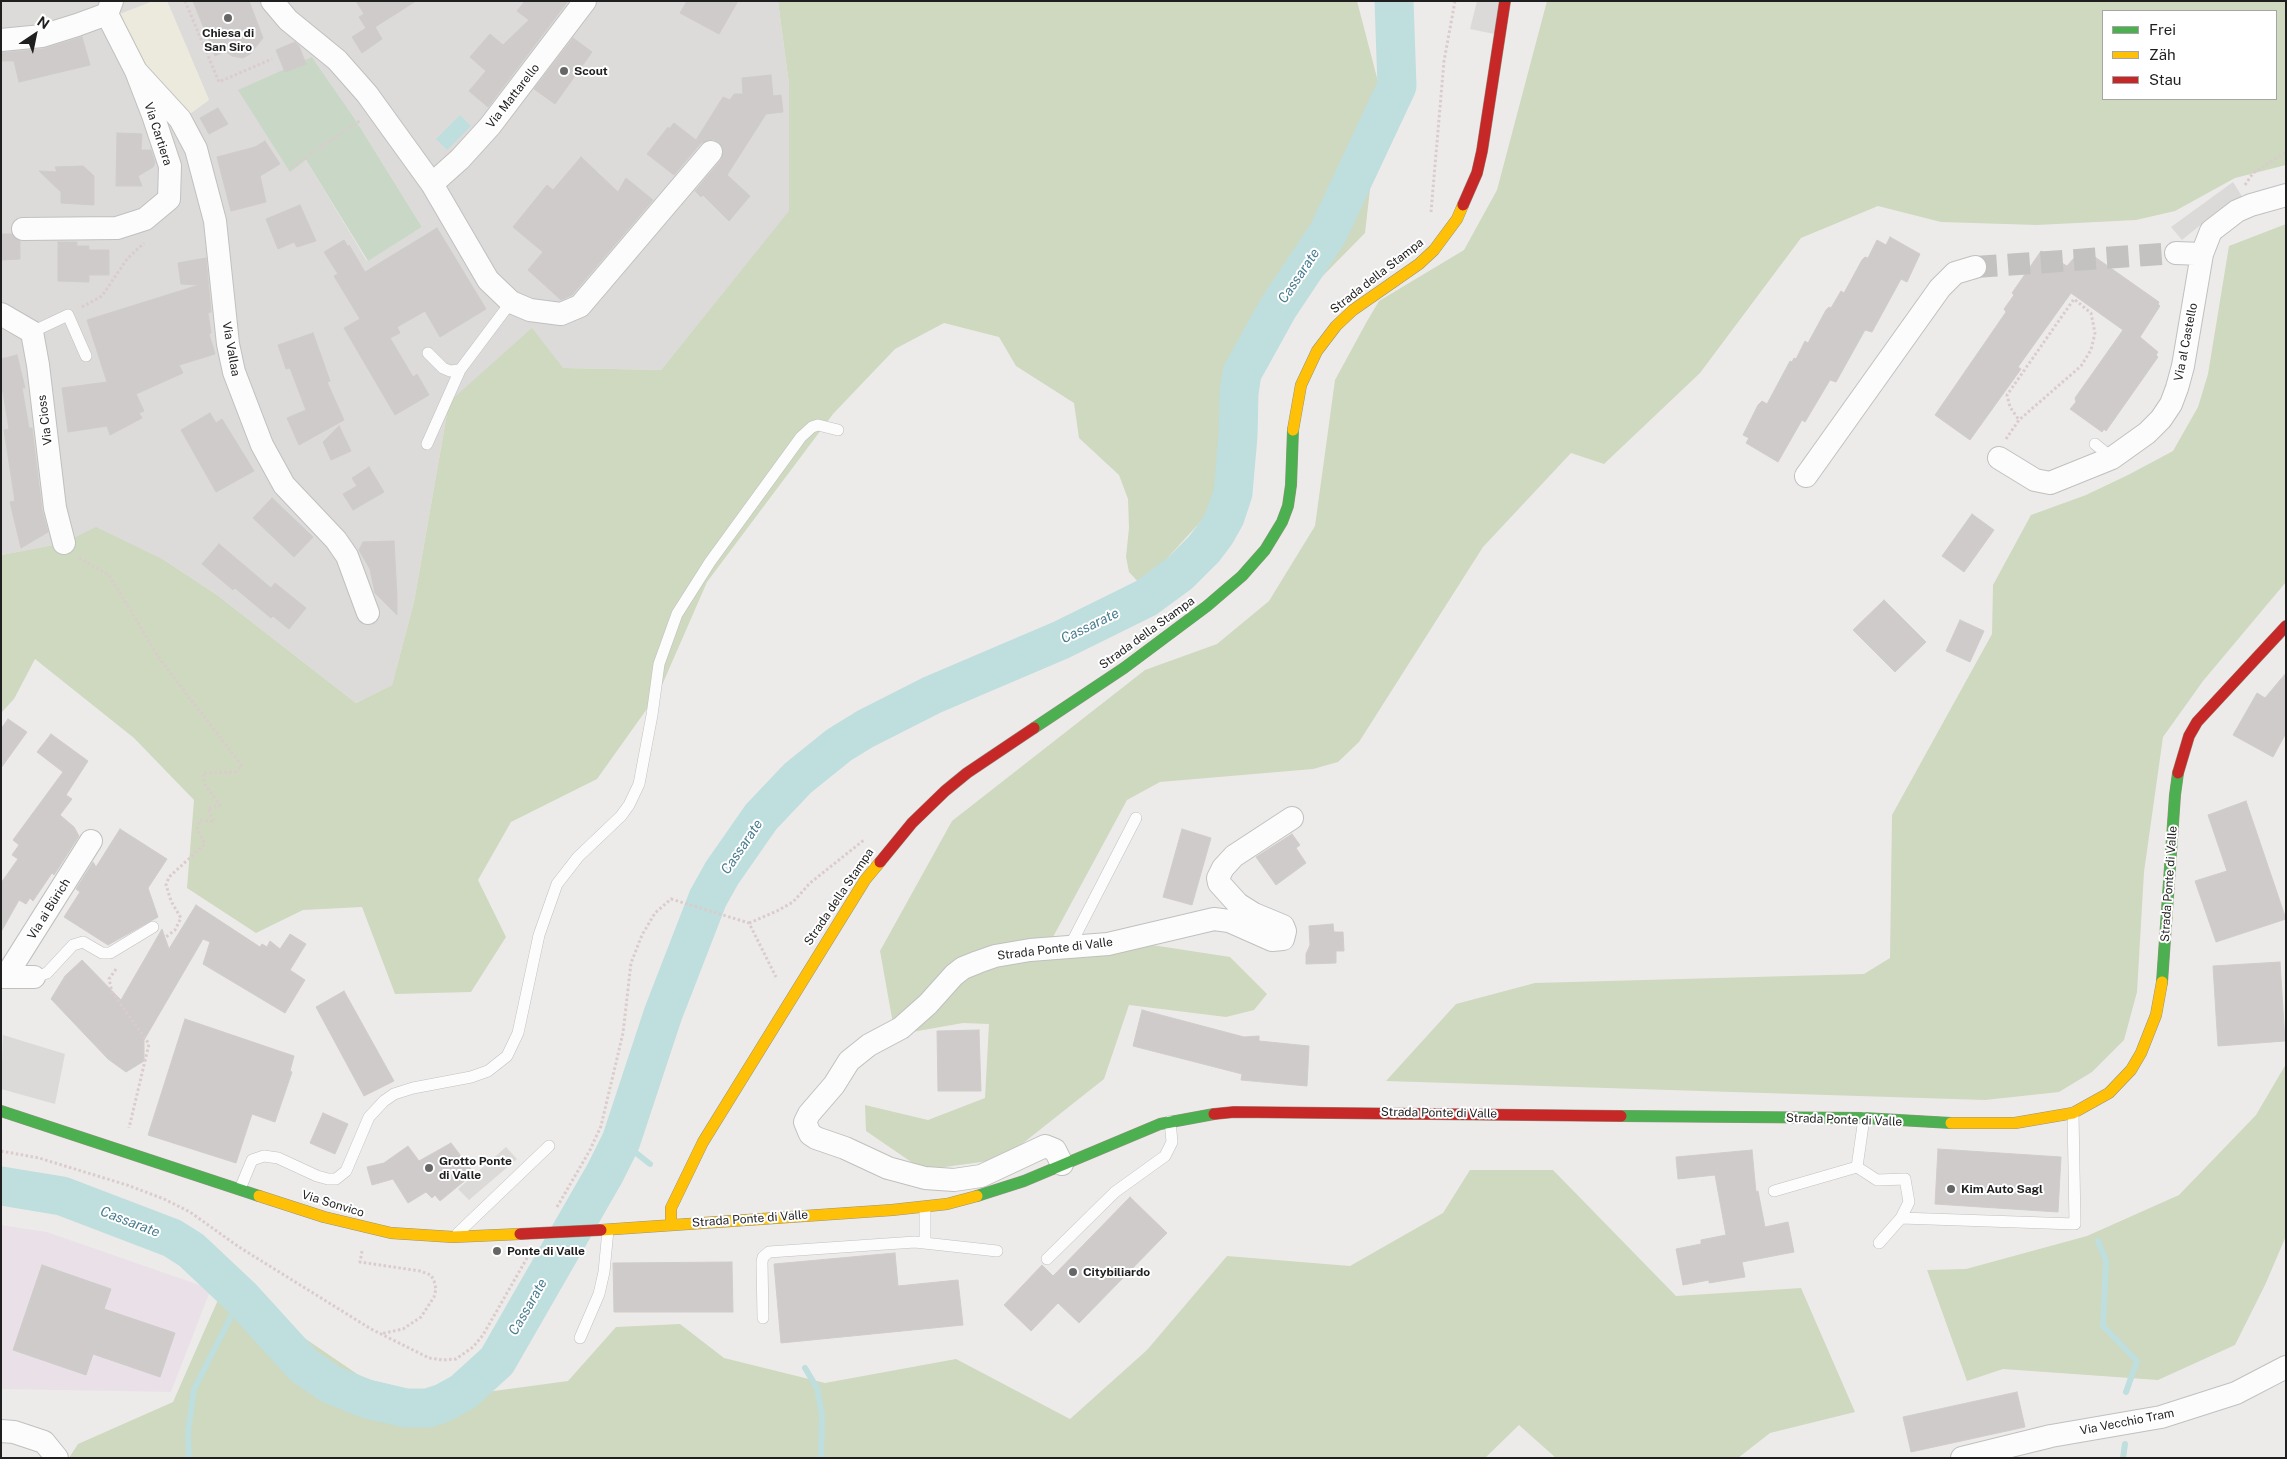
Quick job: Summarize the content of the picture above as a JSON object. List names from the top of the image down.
{
  "streets": {
    "street": [
      "Via Mattarello",
      "Via Cartiera",
      "Strada della Stampa",
      "Via al Castello",
      "Via Vallaa",
      "Via Cioss",
      "Strada Ponte di Valle",
      "Via ai Bürich",
      "Via Sonvico",
      "Via Vecchio Tram"
    ]
  },
  "crossings": [
    ["Via Cartiera", "Via Vallaa"],
    ["Strada della Stampa", "Strada Ponte di Valle"],
    ["Strada della Stampa", "Via Sonvico"],
    ["Strada Ponte di Valle", "Via Sonvico"]
  ],
  "water": ["Cassarate"],
  "places": [
    "Chiesa di San Siro",
    "Scout",
    "Grotto Ponte di Valle",
    "Kim Auto Sagl",
    "Ponte di Valle",
    "Citybiliardo"
  ],
  "legend": ["Frei", "Zäh", "Stau"],
  "north": "top right"
}
